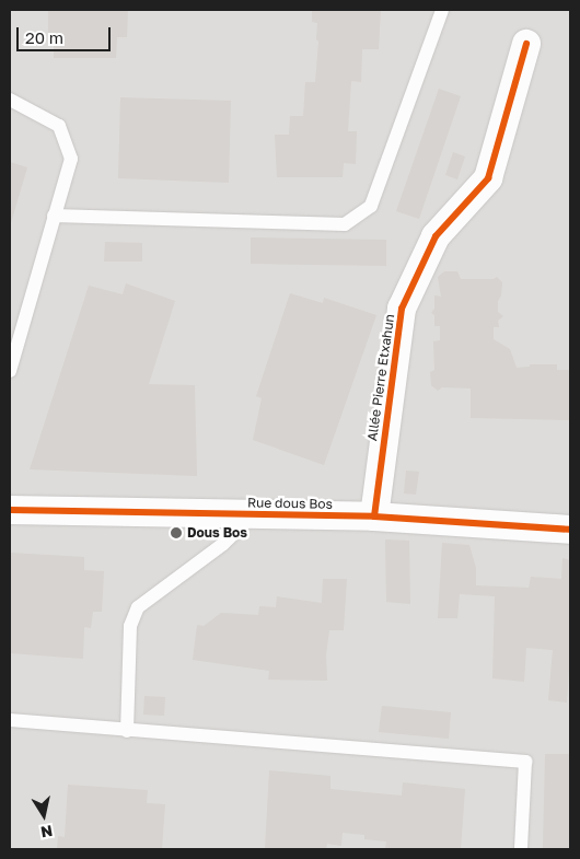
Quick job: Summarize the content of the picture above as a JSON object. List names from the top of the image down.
{
  "streets": {
    "street": ["Allée Pierre Etxahun", "Rue dous Bos"]
  },
  "crossings": [
    ["Allée Pierre Etxahun", "Rue dous Bos"]
  ],
  "places": ["Dous Bos"],
  "scale_bar": "20 m",
  "north": "bottom"
}
